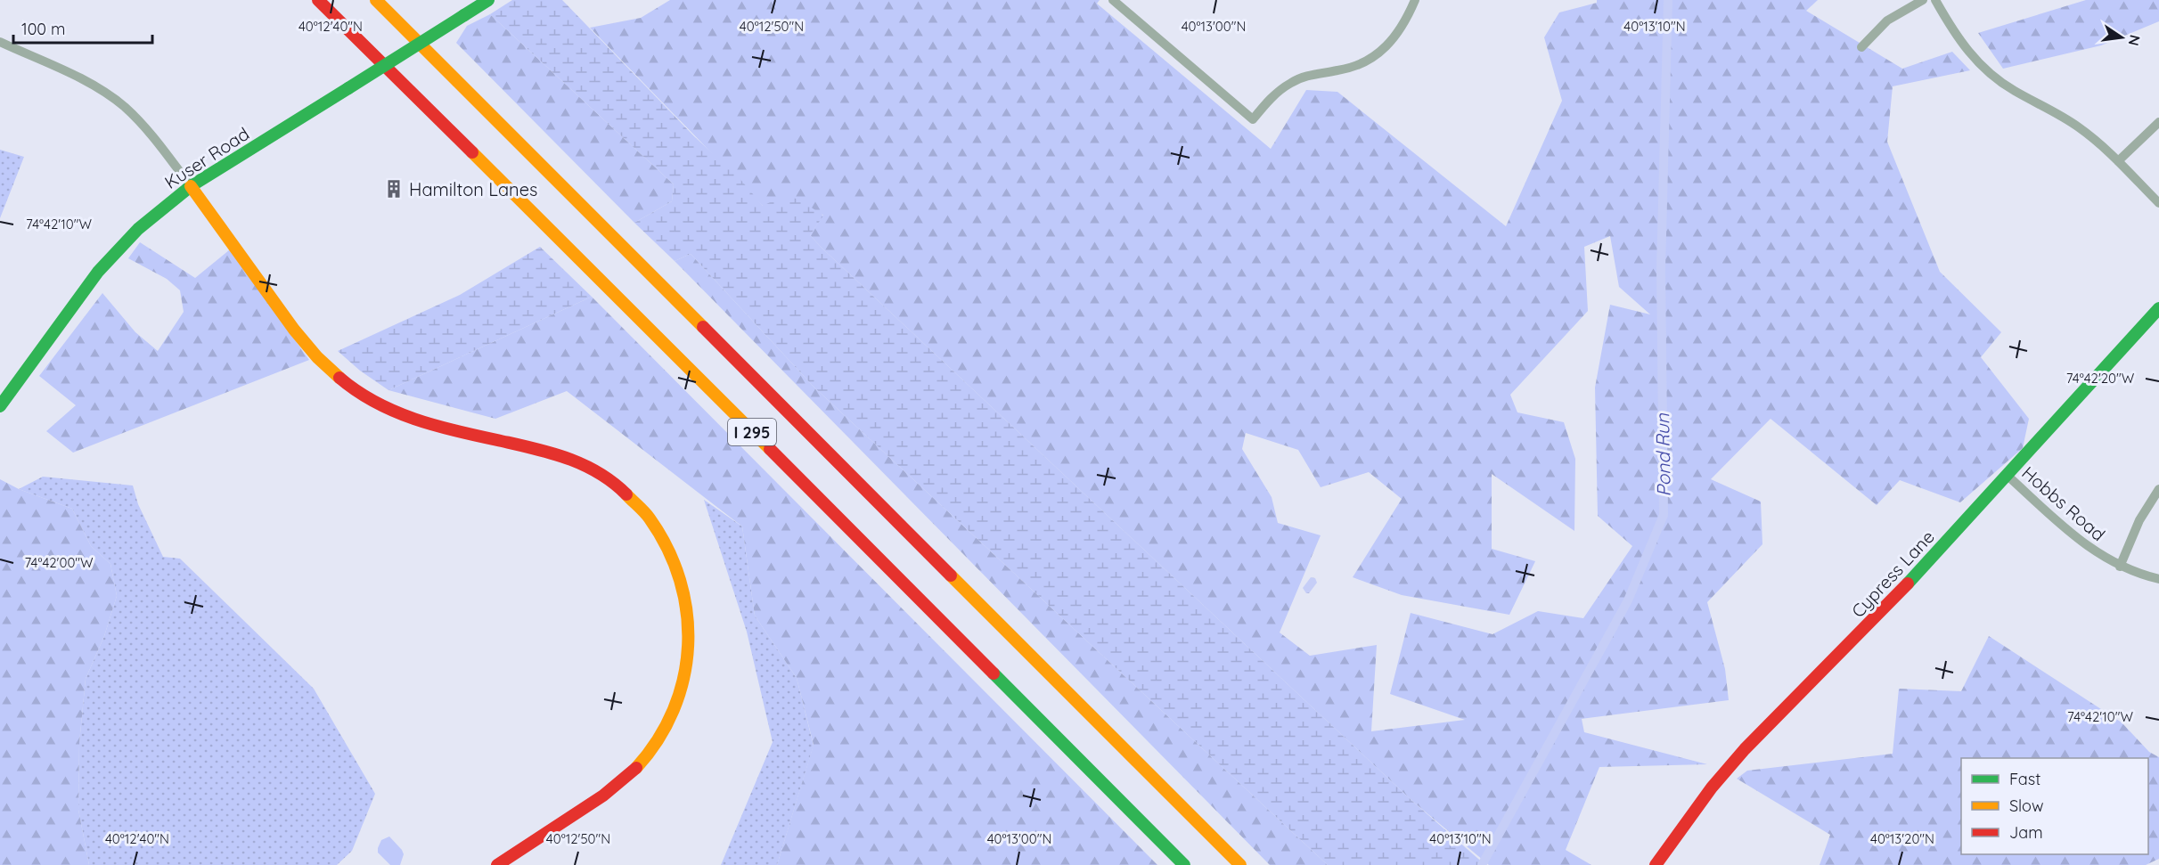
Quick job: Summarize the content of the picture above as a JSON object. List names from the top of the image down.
{
  "streets": {
    "main road": ["Kuser Road", "I 295", "Cypress Lane"],
    "street": ["Hobbs Road"]
  },
  "crossings": [
    ["Hobbs Road", "Cypress Lane"]
  ],
  "water": ["Pond Run"],
  "places": {
    "building": ["Hamilton Lanes"]
  },
  "legend": ["Fast", "Slow", "Jam"],
  "scale_bar": "100 m",
  "north": "right",
  "coordinates": [
    "40°12'40\"N",
    "40°12'50\"N",
    "40°13'00\"N",
    "40°13'10\"N",
    "74°42'10\"W",
    "74°42'20\"W",
    "74°42'00\"W",
    "40°13'20\"N"
  ]
}
